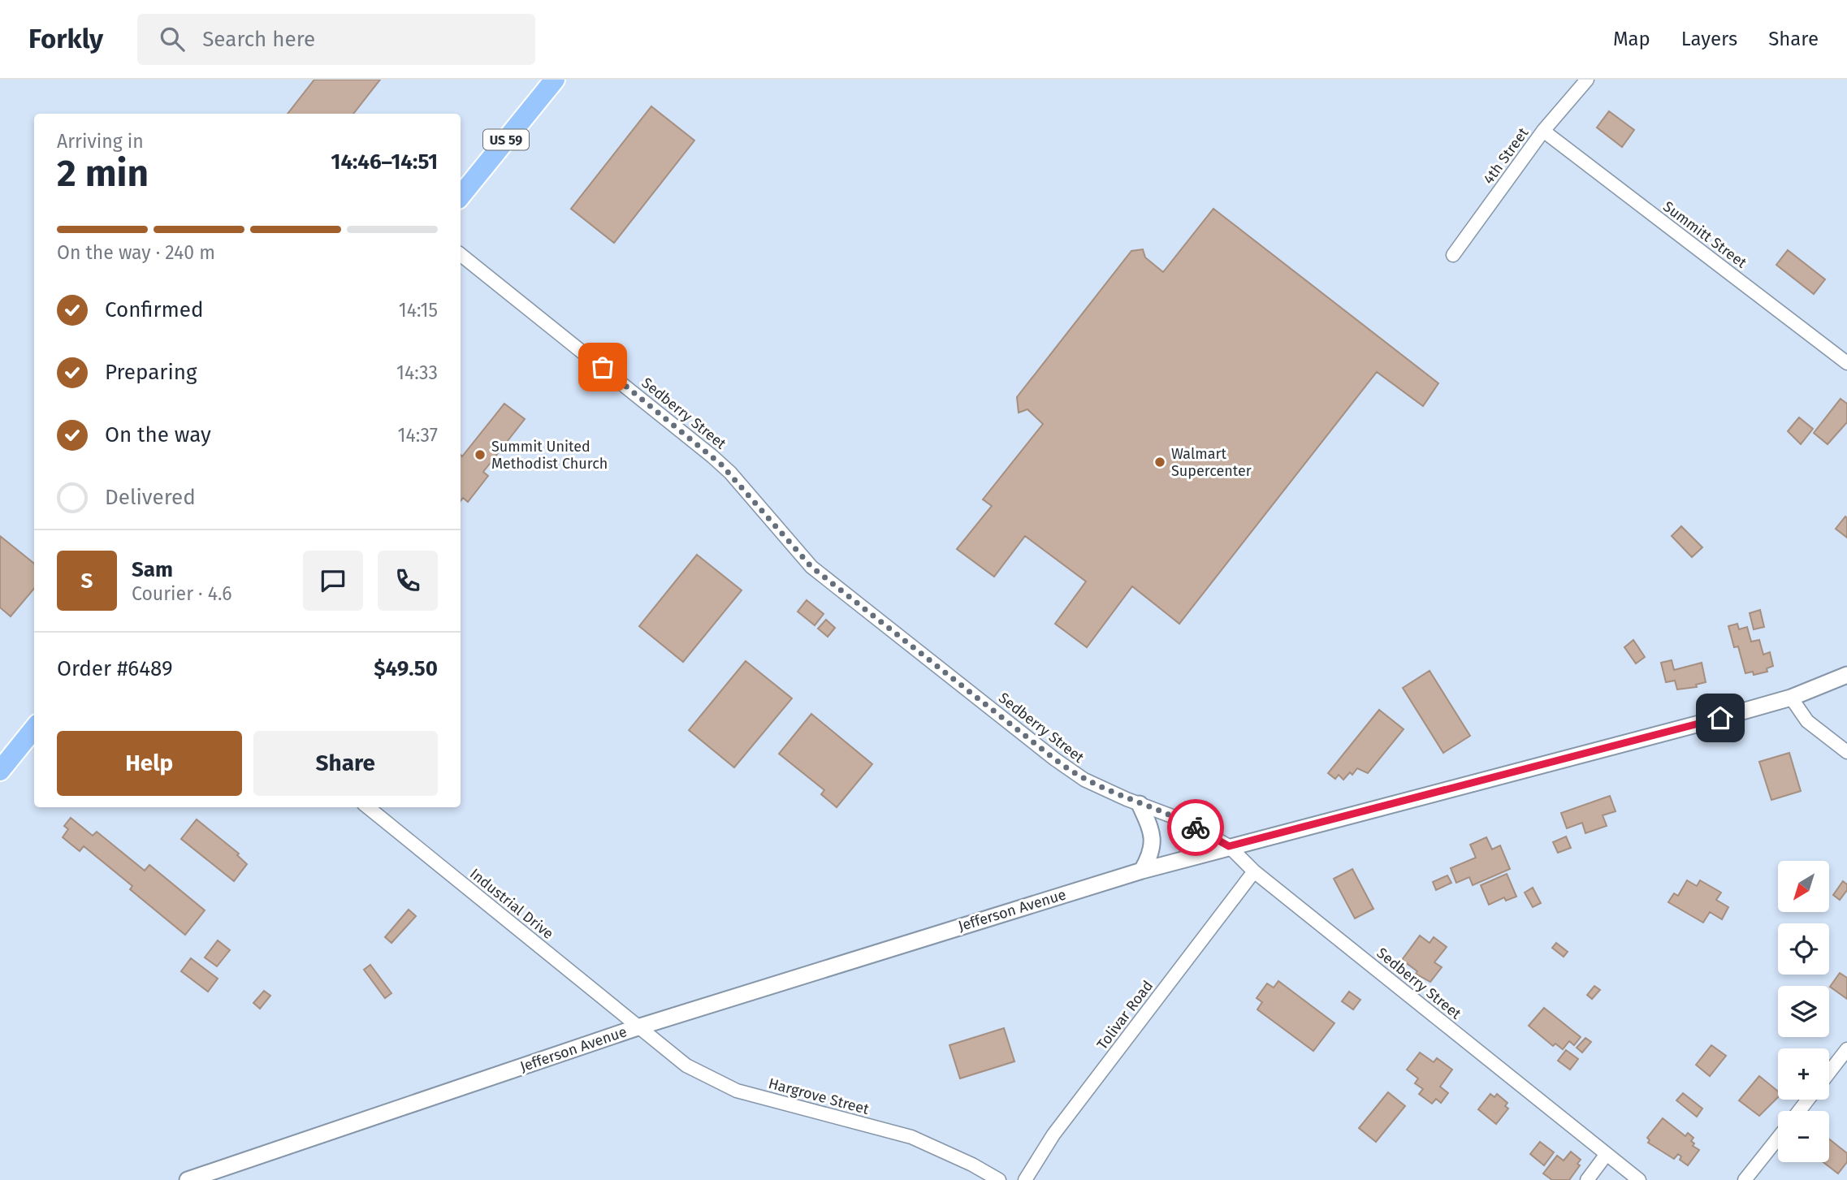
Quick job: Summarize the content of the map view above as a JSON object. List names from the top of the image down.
{
  "streets": {
    "highway": ["US 59"],
    "street": [
      "4th Street",
      "Summitt Street",
      "Sedberry Street",
      "Industrial Drive",
      "Jefferson Avenue",
      "Tolivar Road",
      "Hargrove Street"
    ]
  },
  "crossings": [
    ["4th Street", "Summitt Street"],
    ["Sedberry Street", "Jefferson Avenue"],
    ["Sedberry Street", "Tolivar Road"],
    ["Industrial Drive", "Jefferson Avenue"],
    ["Industrial Drive", "Hargrove Street"],
    ["Jefferson Avenue", "Hargrove Street"]
  ],
  "places": ["Summit United Methodist Church", "Walmart Supercenter"],
  "north": "bottom left",
  "page": {
    "header": "Forkly",
    "search": "Search here",
    "nav": ["Map", "Layers", "Share"],
    "heading": ["2 min", "Arriving in", "14:46–14:51"],
    "panel": [
      "Sam",
      "Courier · 4.6",
      "Order #6489",
      "$49.50"
    ],
    "bar": "On the way · 240 m",
    "list": [
      ["Confirmed", "14:15"],
      ["Preparing", "14:33"],
      ["On the way", "14:37"],
      "Delivered"
    ],
    "round": "S",
    "buttons": ["Help", "Share"],
    "map_buttons": ["+", "−"]
  }
}
